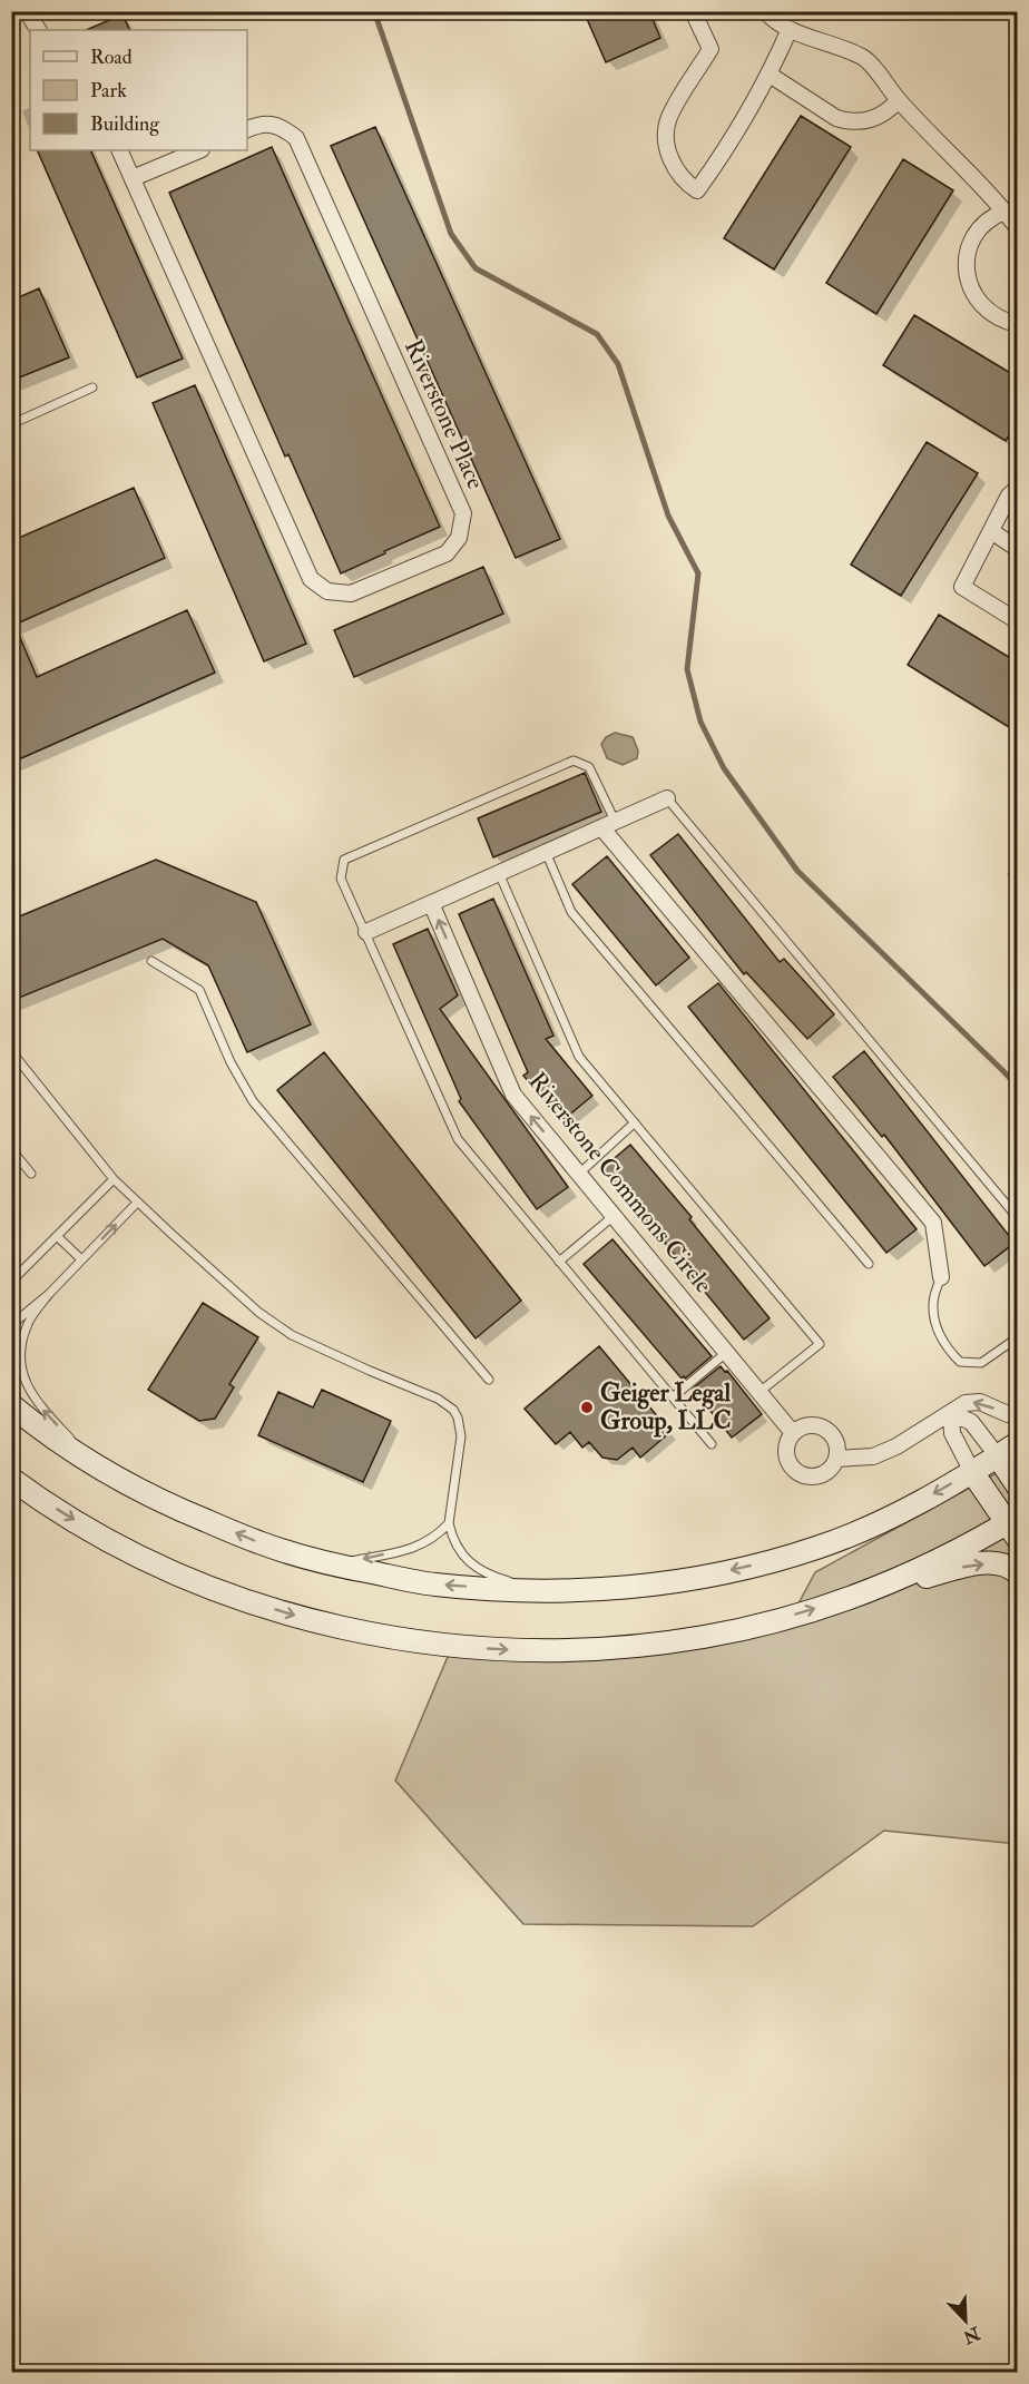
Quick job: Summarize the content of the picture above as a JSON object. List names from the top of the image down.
{
  "streets": {
    "street": ["Riverstone Place", "Riverstone Commons Circle"]
  },
  "one_way": ["Riverstone Commons Circle"],
  "places": ["Geiger Legal Group, LLC"],
  "legend": ["Road", "Park", "Building"],
  "north": "bottom right"
}
